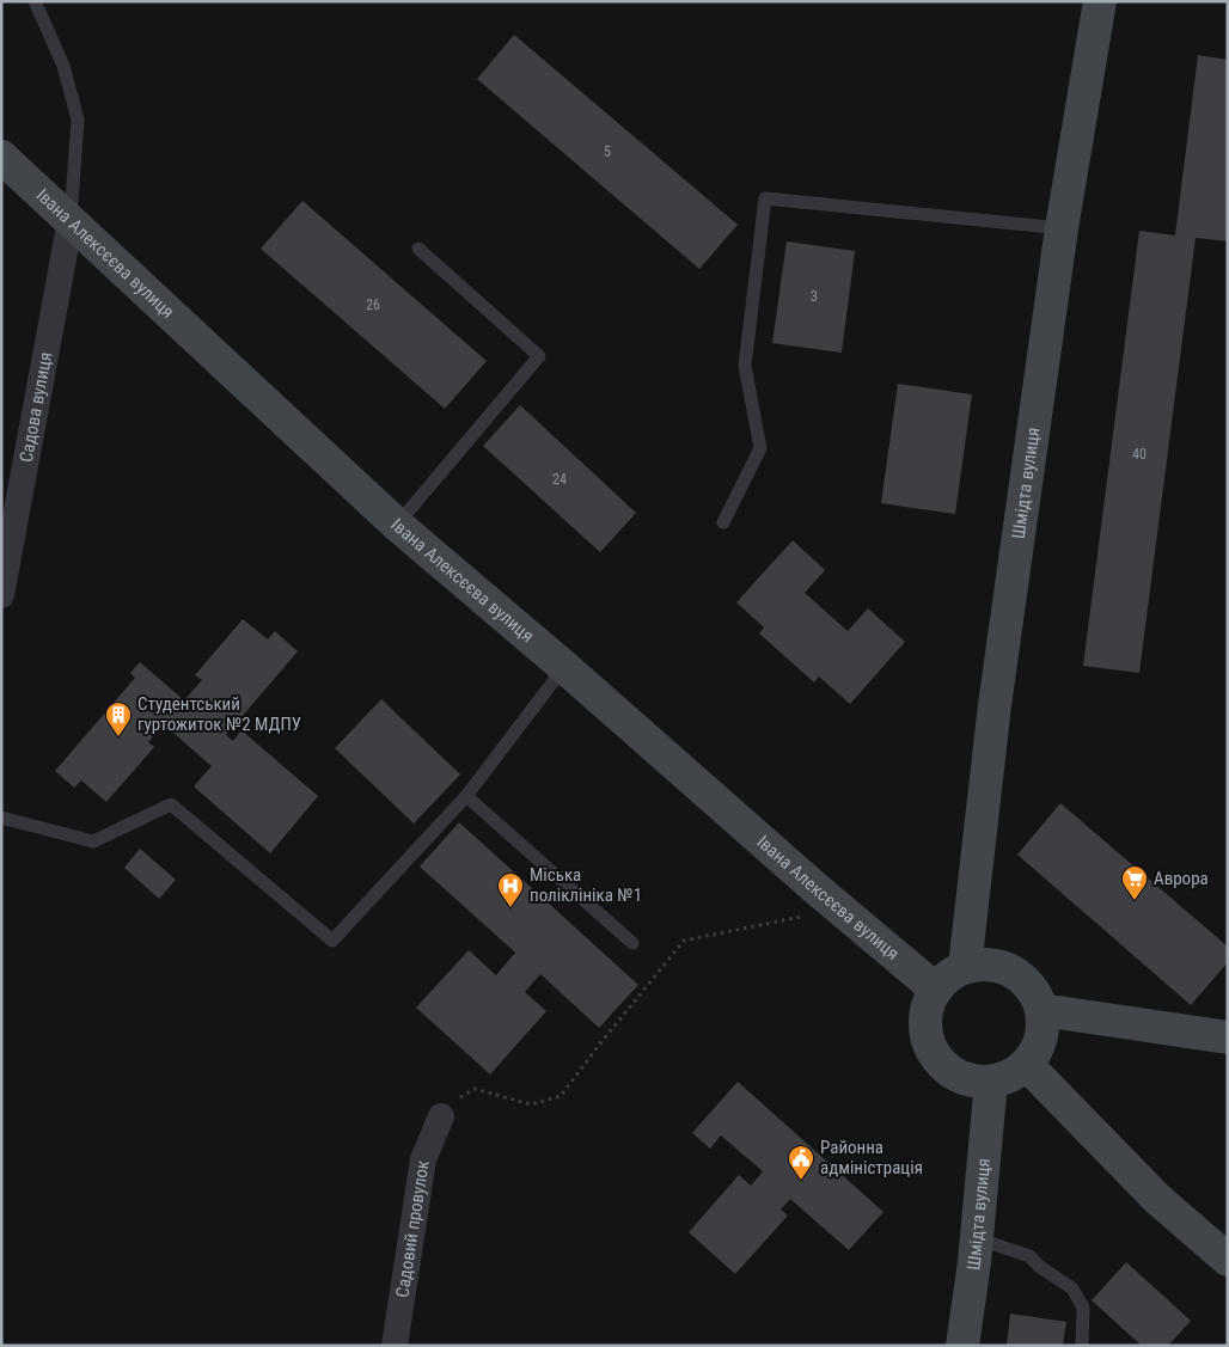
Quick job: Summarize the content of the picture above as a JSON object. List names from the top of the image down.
{
  "streets": {
    "street": [
      "Івана Алексєєва вулиця",
      "Садова вулиця",
      "Шмідта вулиця",
      "Садовий провулок"
    ]
  },
  "crossings": [
    ["Івана Алексєєва вулиця", "Садова вулиця"],
    ["Івана Алексєєва вулиця", "Шмідта вулиця"]
  ],
  "places": {
    "building": ["Студентський гуртожиток №2 МДПУ"],
    "supermarket": ["Аврора"],
    "hospital": ["Міська поліклініка №1"],
    "public building": ["Районна адміністрація"]
  },
  "house_numbers": [
    "5",
    "3",
    "26",
    "40",
    "24"
  ]
}
